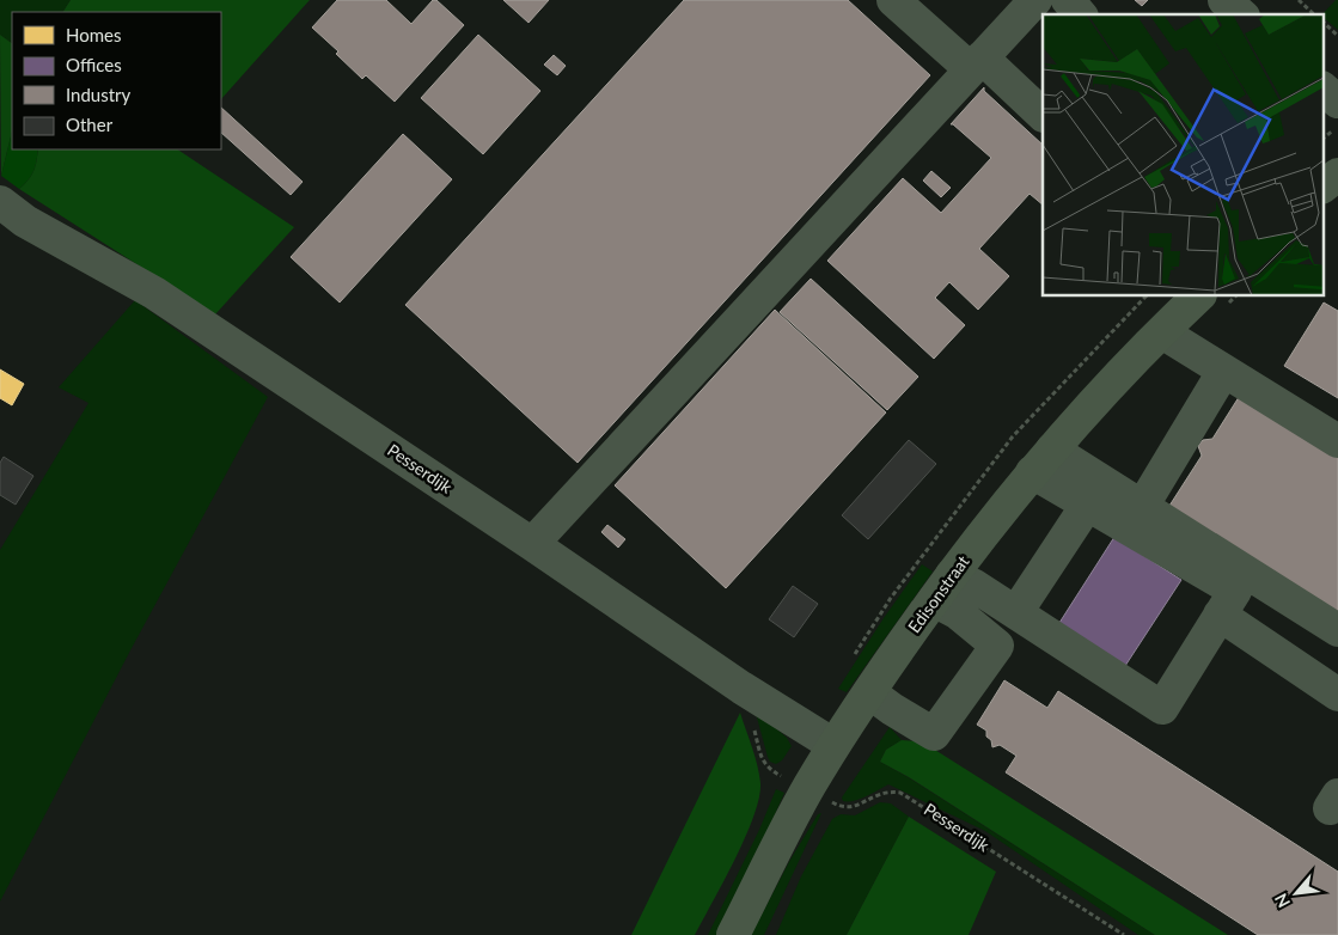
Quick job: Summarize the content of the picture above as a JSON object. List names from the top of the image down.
{
  "streets": {
    "main road": ["Edisonstraat"],
    "street": ["Pesserdijk"]
  },
  "crossings": [
    ["Pesserdijk", "Edisonstraat"]
  ],
  "legend": [
    "Homes",
    "Offices",
    "Industry",
    "Other"
  ],
  "north": "bottom left"
}
